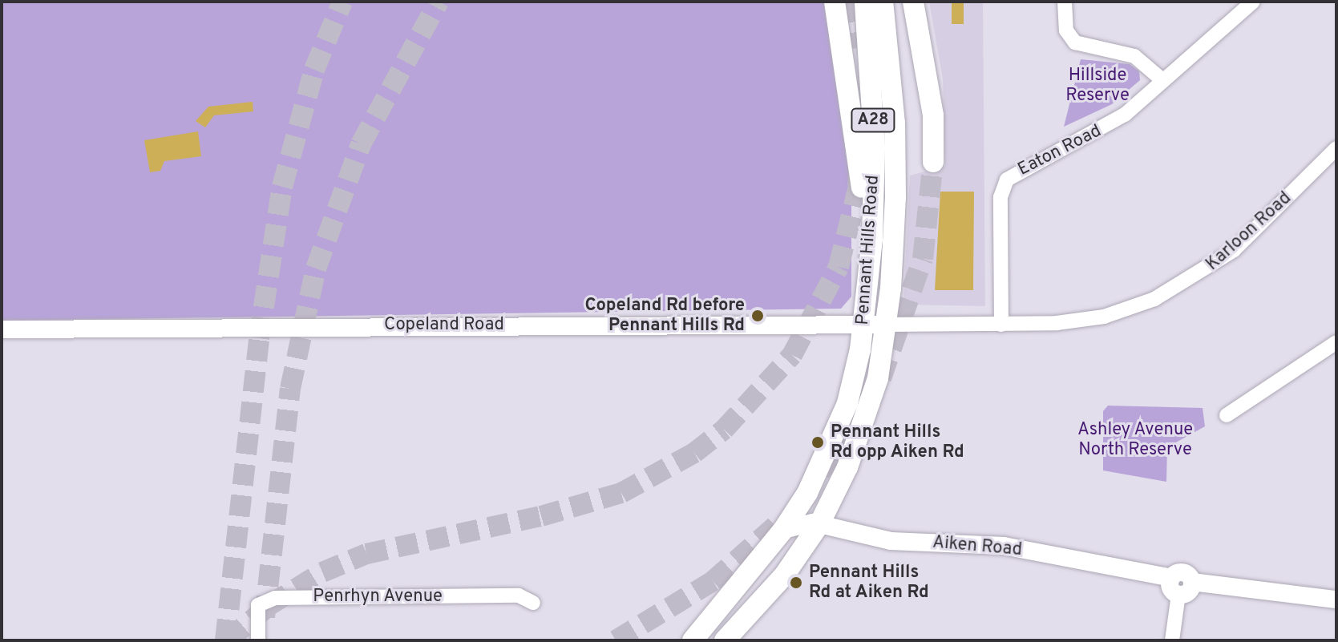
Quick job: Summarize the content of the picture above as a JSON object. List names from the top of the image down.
{
  "streets": {
    "highway": ["A28", "Pennant Hills Road"],
    "main road": ["Copeland Road", "Aiken Road"],
    "street": ["Eaton Road", "Karloon Road", "Penrhyn Avenue"]
  },
  "crossings": [
    ["Eaton Road", "Karloon Road"],
    ["Pennant Hills Road", "Copeland Road"],
    ["Pennant Hills Road", "Aiken Road"]
  ],
  "parks": ["Hillside Reserve", "Ashley Avenue North Reserve"],
  "places": ["Copeland Rd before Pennant Hills Rd", "Pennant Hills Rd opp Aiken Rd", "Pennant Hills Rd at Aiken Rd"]
}
